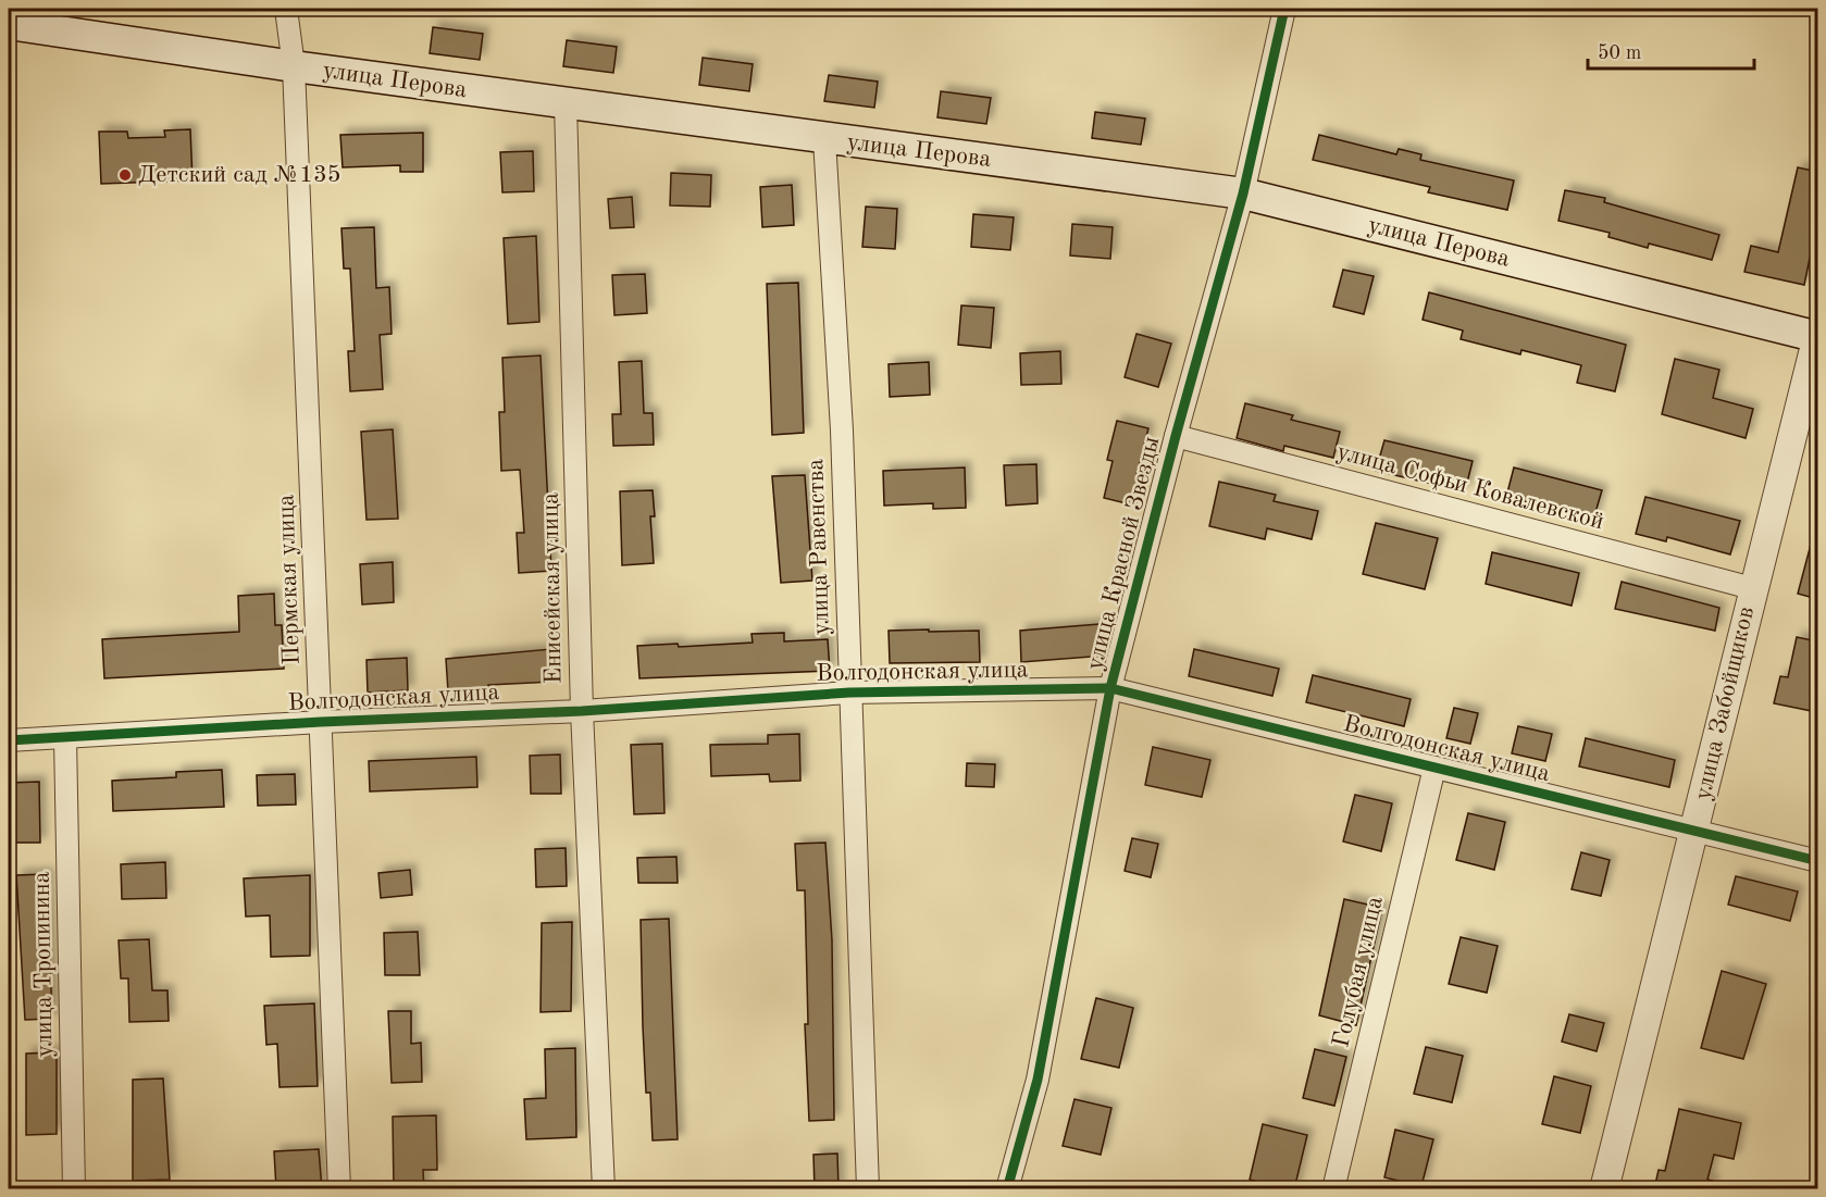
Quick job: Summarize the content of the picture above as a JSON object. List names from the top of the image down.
{
  "streets": {
    "main road": ["улица Перова"],
    "street": [
      "улица Софьи Ковалевской",
      "улица Равенства",
      "улица Красной Звезды",
      "Пермская улица",
      "Енисейская улица",
      "Волгодонская улица",
      "улица Забойщиков",
      "улица Тропинина",
      "Голубая улица"
    ]
  },
  "crossings": [
    ["улица Перова", "улица Равенства"],
    ["улица Перова", "улица Красной Звезды"],
    ["улица Перова", "Пермская улица"],
    ["улица Перова", "Енисейская улица"],
    ["улица Перова", "улица Забойщиков"],
    ["улица Софьи Ковалевской", "улица Красной Звезды"],
    ["улица Софьи Ковалевской", "улица Забойщиков"],
    ["улица Равенства", "Волгодонская улица"],
    ["улица Красной Звезды", "Волгодонская улица"],
    ["Пермская улица", "Волгодонская улица"],
    ["Енисейская улица", "Волгодонская улица"],
    ["Волгодонская улица", "улица Забойщиков"],
    ["Волгодонская улица", "улица Тропинина"],
    ["Волгодонская улица", "Голубая улица"]
  ],
  "places": ["Детский сад №135"],
  "scale_bar": "50 m"
}
